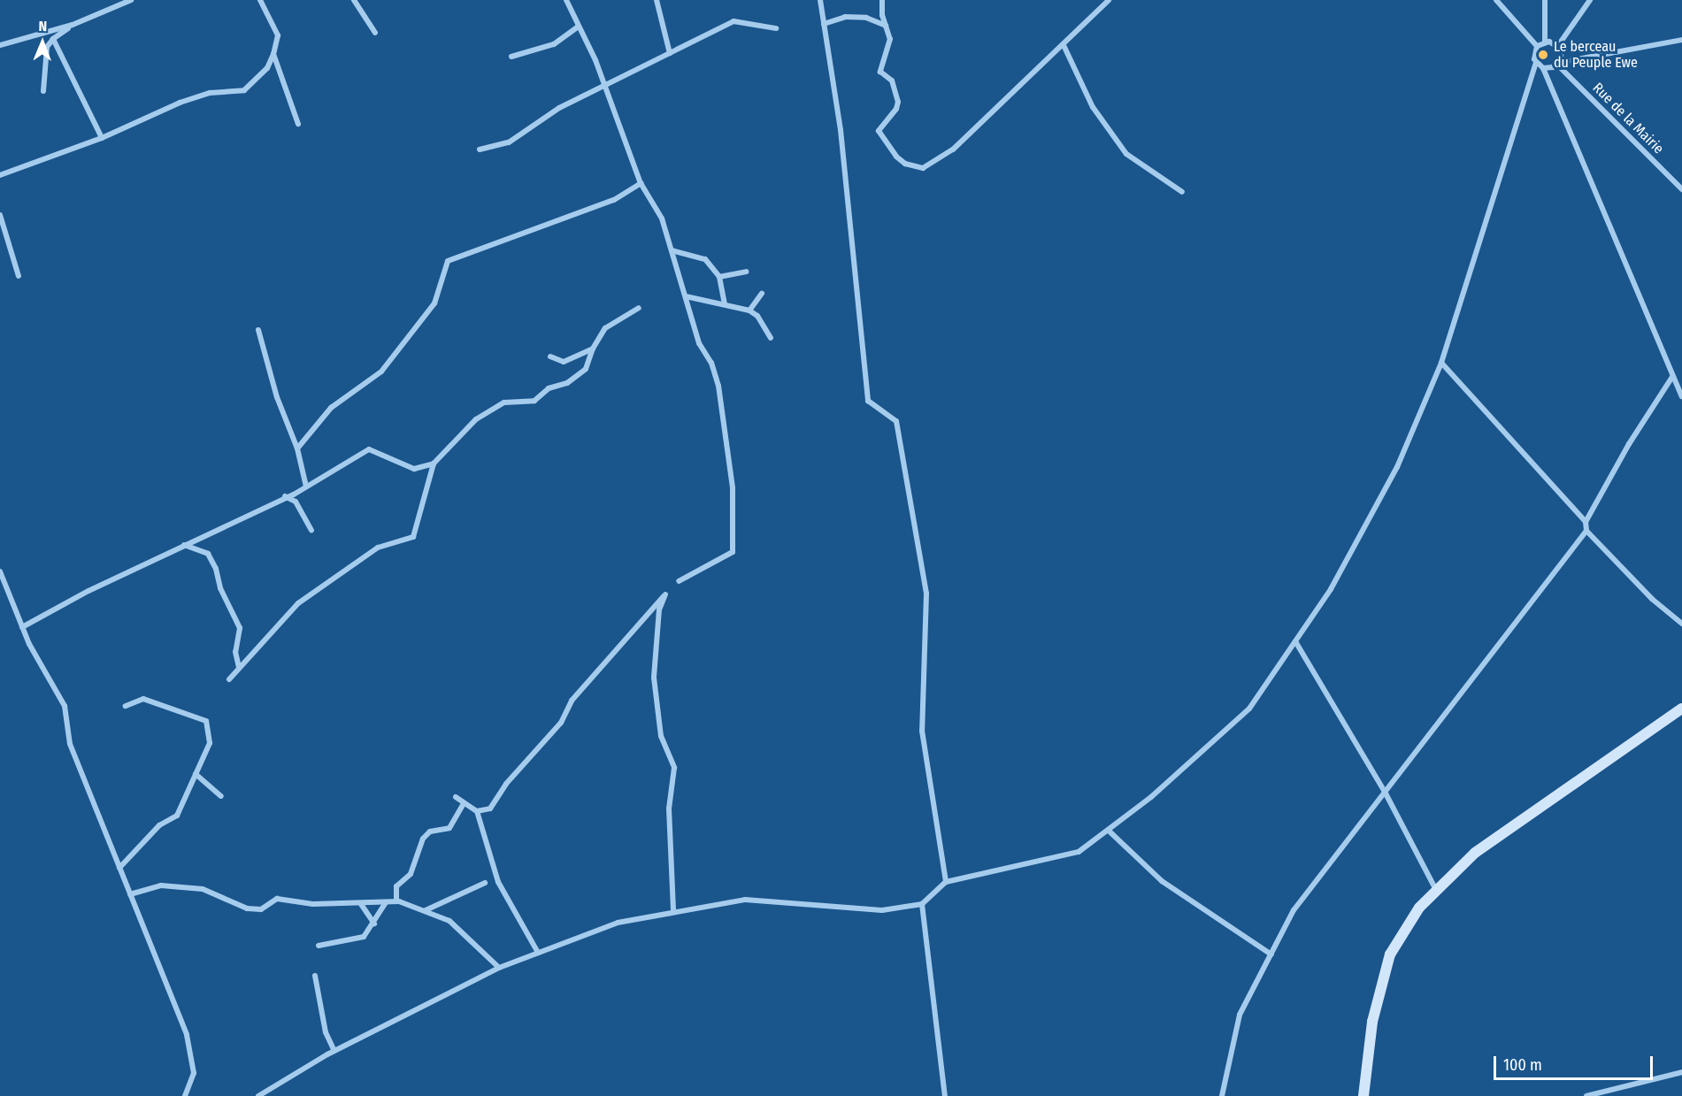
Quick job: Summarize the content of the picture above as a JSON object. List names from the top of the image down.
{
  "streets": {
    "street": ["Rue de la Mairie"]
  },
  "places": ["Le berceau du Peuple Ewe"],
  "scale_bar": "100 m",
  "north": "top"
}
